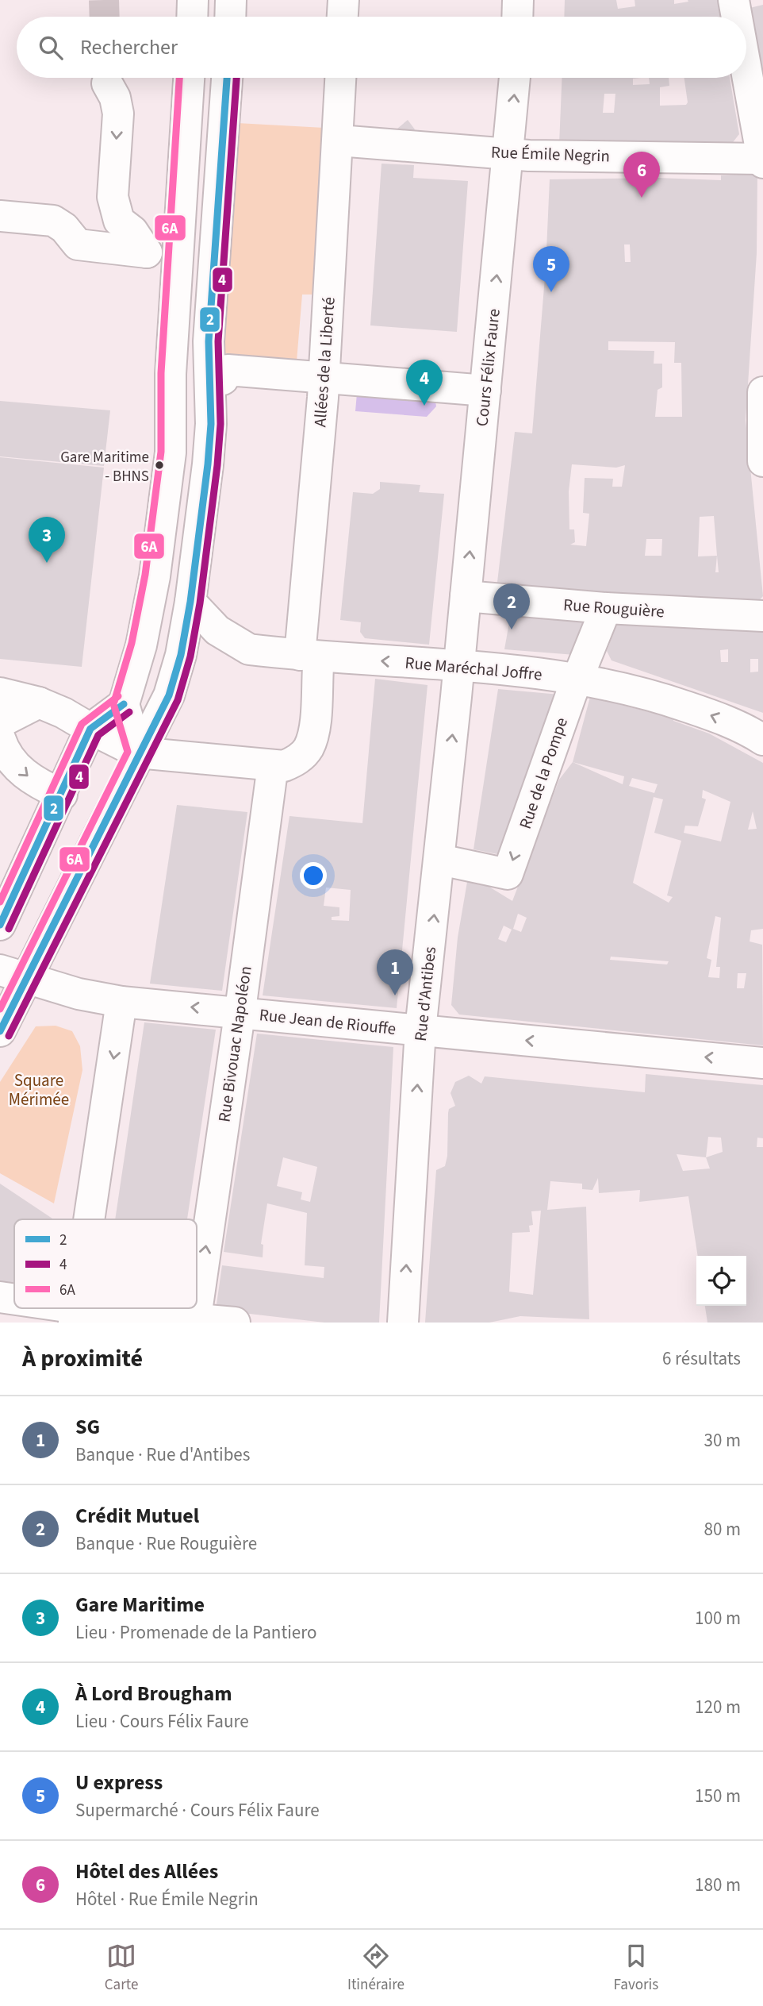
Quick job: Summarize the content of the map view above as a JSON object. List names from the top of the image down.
{
  "streets": {
    "street": [
      "Rue Émile Negrin",
      "Allées de la Liberté",
      "Cours Félix Faure",
      "Rue Rouguière",
      "Rue Maréchal Joffre",
      "Rue de la Pompe",
      "Rue d'Antibes",
      "Rue Jean de Riouffe",
      "Rue Bivouac Napoléon"
    ]
  },
  "crossings": [
    ["Rue Émile Negrin", "Allées de la Liberté"],
    ["Rue Émile Negrin", "Cours Félix Faure"],
    ["Allées de la Liberté", "Rue Maréchal Joffre"],
    ["Allées de la Liberté", "Rue Bivouac Napoléon"],
    ["Cours Félix Faure", "Rue Rouguière"],
    ["Cours Félix Faure", "Rue Maréchal Joffre"],
    ["Cours Félix Faure", "Rue d'Antibes"],
    ["Rue Rouguière", "Rue de la Pompe"],
    ["Rue Maréchal Joffre", "Rue de la Pompe"],
    ["Rue Maréchal Joffre", "Rue d'Antibes"],
    ["Rue de la Pompe", "Rue d'Antibes"],
    ["Rue d'Antibes", "Rue Jean de Riouffe"],
    ["Rue Jean de Riouffe", "Rue Bivouac Napoléon"]
  ],
  "one_way": [
    "Rue Maréchal Joffre",
    "Rue de la Pompe",
    "Rue d'Antibes",
    "Rue Jean de Riouffe"
  ],
  "parks": ["Square Mérimée"],
  "places": ["Gare Maritime - BHNS"],
  "lines": ["transit line 2", "transit line 4", "transit line 6A"],
  "legend": ["2", "4", "6A"],
  "page": {
    "search": "Rechercher",
    "pins": [
      "6",
      "5",
      "4",
      "3",
      "2",
      "1"
    ],
    "heading": ["À proximité", "6 résultats"],
    "list": [
      {
        "mark": "1",
        "name": "SG",
        "note": "Banque · Rue d'Antibes",
        "value": "30 m"
      },
      {
        "mark": "2",
        "name": "Crédit Mutuel",
        "note": "Banque · Rue Rouguière",
        "value": "80 m"
      },
      {
        "mark": "3",
        "name": "Gare Maritime",
        "note": "Lieu · Promenade de la Pantiero",
        "value": "100 m"
      },
      {
        "mark": "4",
        "name": "À Lord Brougham",
        "note": "Lieu · Cours Félix Faure",
        "value": "120 m"
      },
      {
        "mark": "5",
        "name": "U express",
        "note": "Supermarché · Cours Félix Faure",
        "value": "150 m"
      },
      {
        "mark": "6",
        "name": "Hôtel des Allées",
        "note": "Hôtel · Rue Émile Negrin",
        "value": "180 m"
      }
    ],
    "nav": ["Carte", "Itinéraire", "Favoris"]
  }
}
